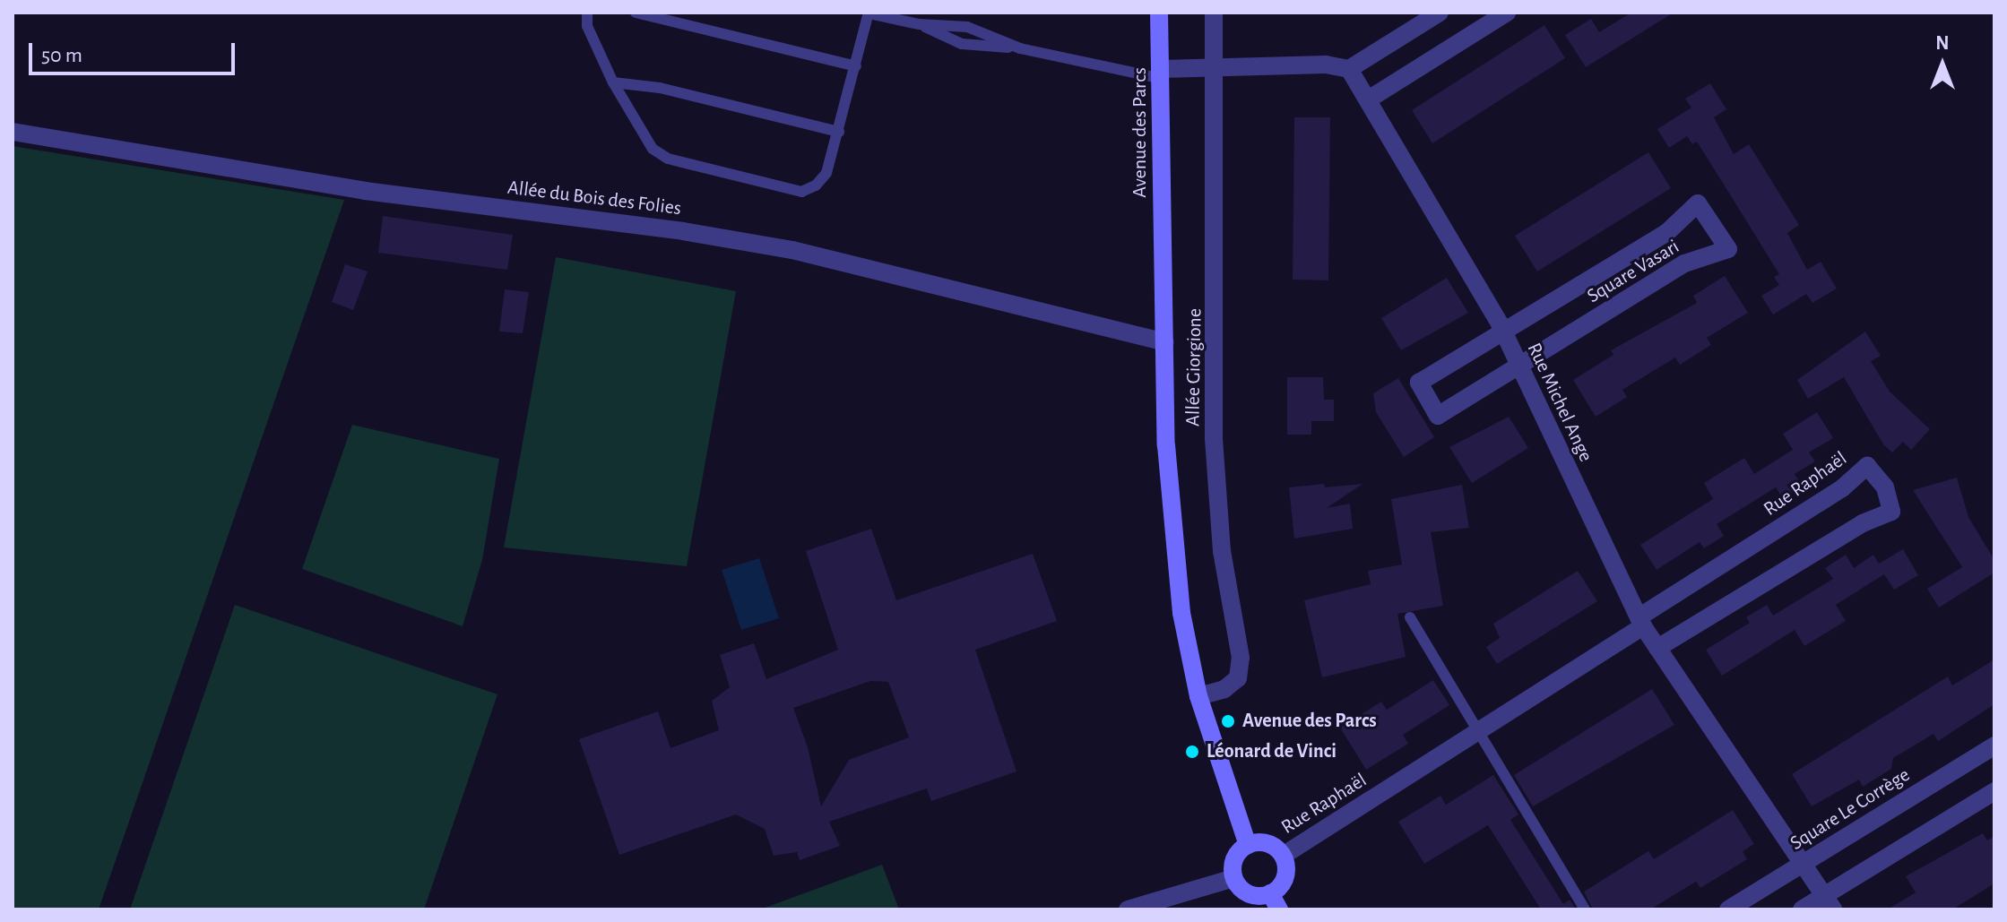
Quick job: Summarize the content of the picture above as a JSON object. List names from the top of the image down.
{
  "streets": {
    "street": [
      "Avenue des Parcs",
      "Allée du Bois des Folies",
      "Square Vasari",
      "Allée Giorgione",
      "Rue Michel Ange",
      "Rue Raphaël",
      "Square Le Corrège"
    ]
  },
  "crossings": [
    ["Avenue des Parcs", "Allée du Bois des Folies"],
    ["Avenue des Parcs", "Allée Giorgione"],
    ["Avenue des Parcs", "Rue Raphaël"],
    ["Square Vasari", "Rue Michel Ange"],
    ["Rue Michel Ange", "Rue Raphaël"],
    ["Rue Michel Ange", "Square Le Corrège"]
  ],
  "places": ["Avenue des Parcs", "Léonard de Vinci"],
  "scale_bar": "50 m",
  "north": "top"
}
